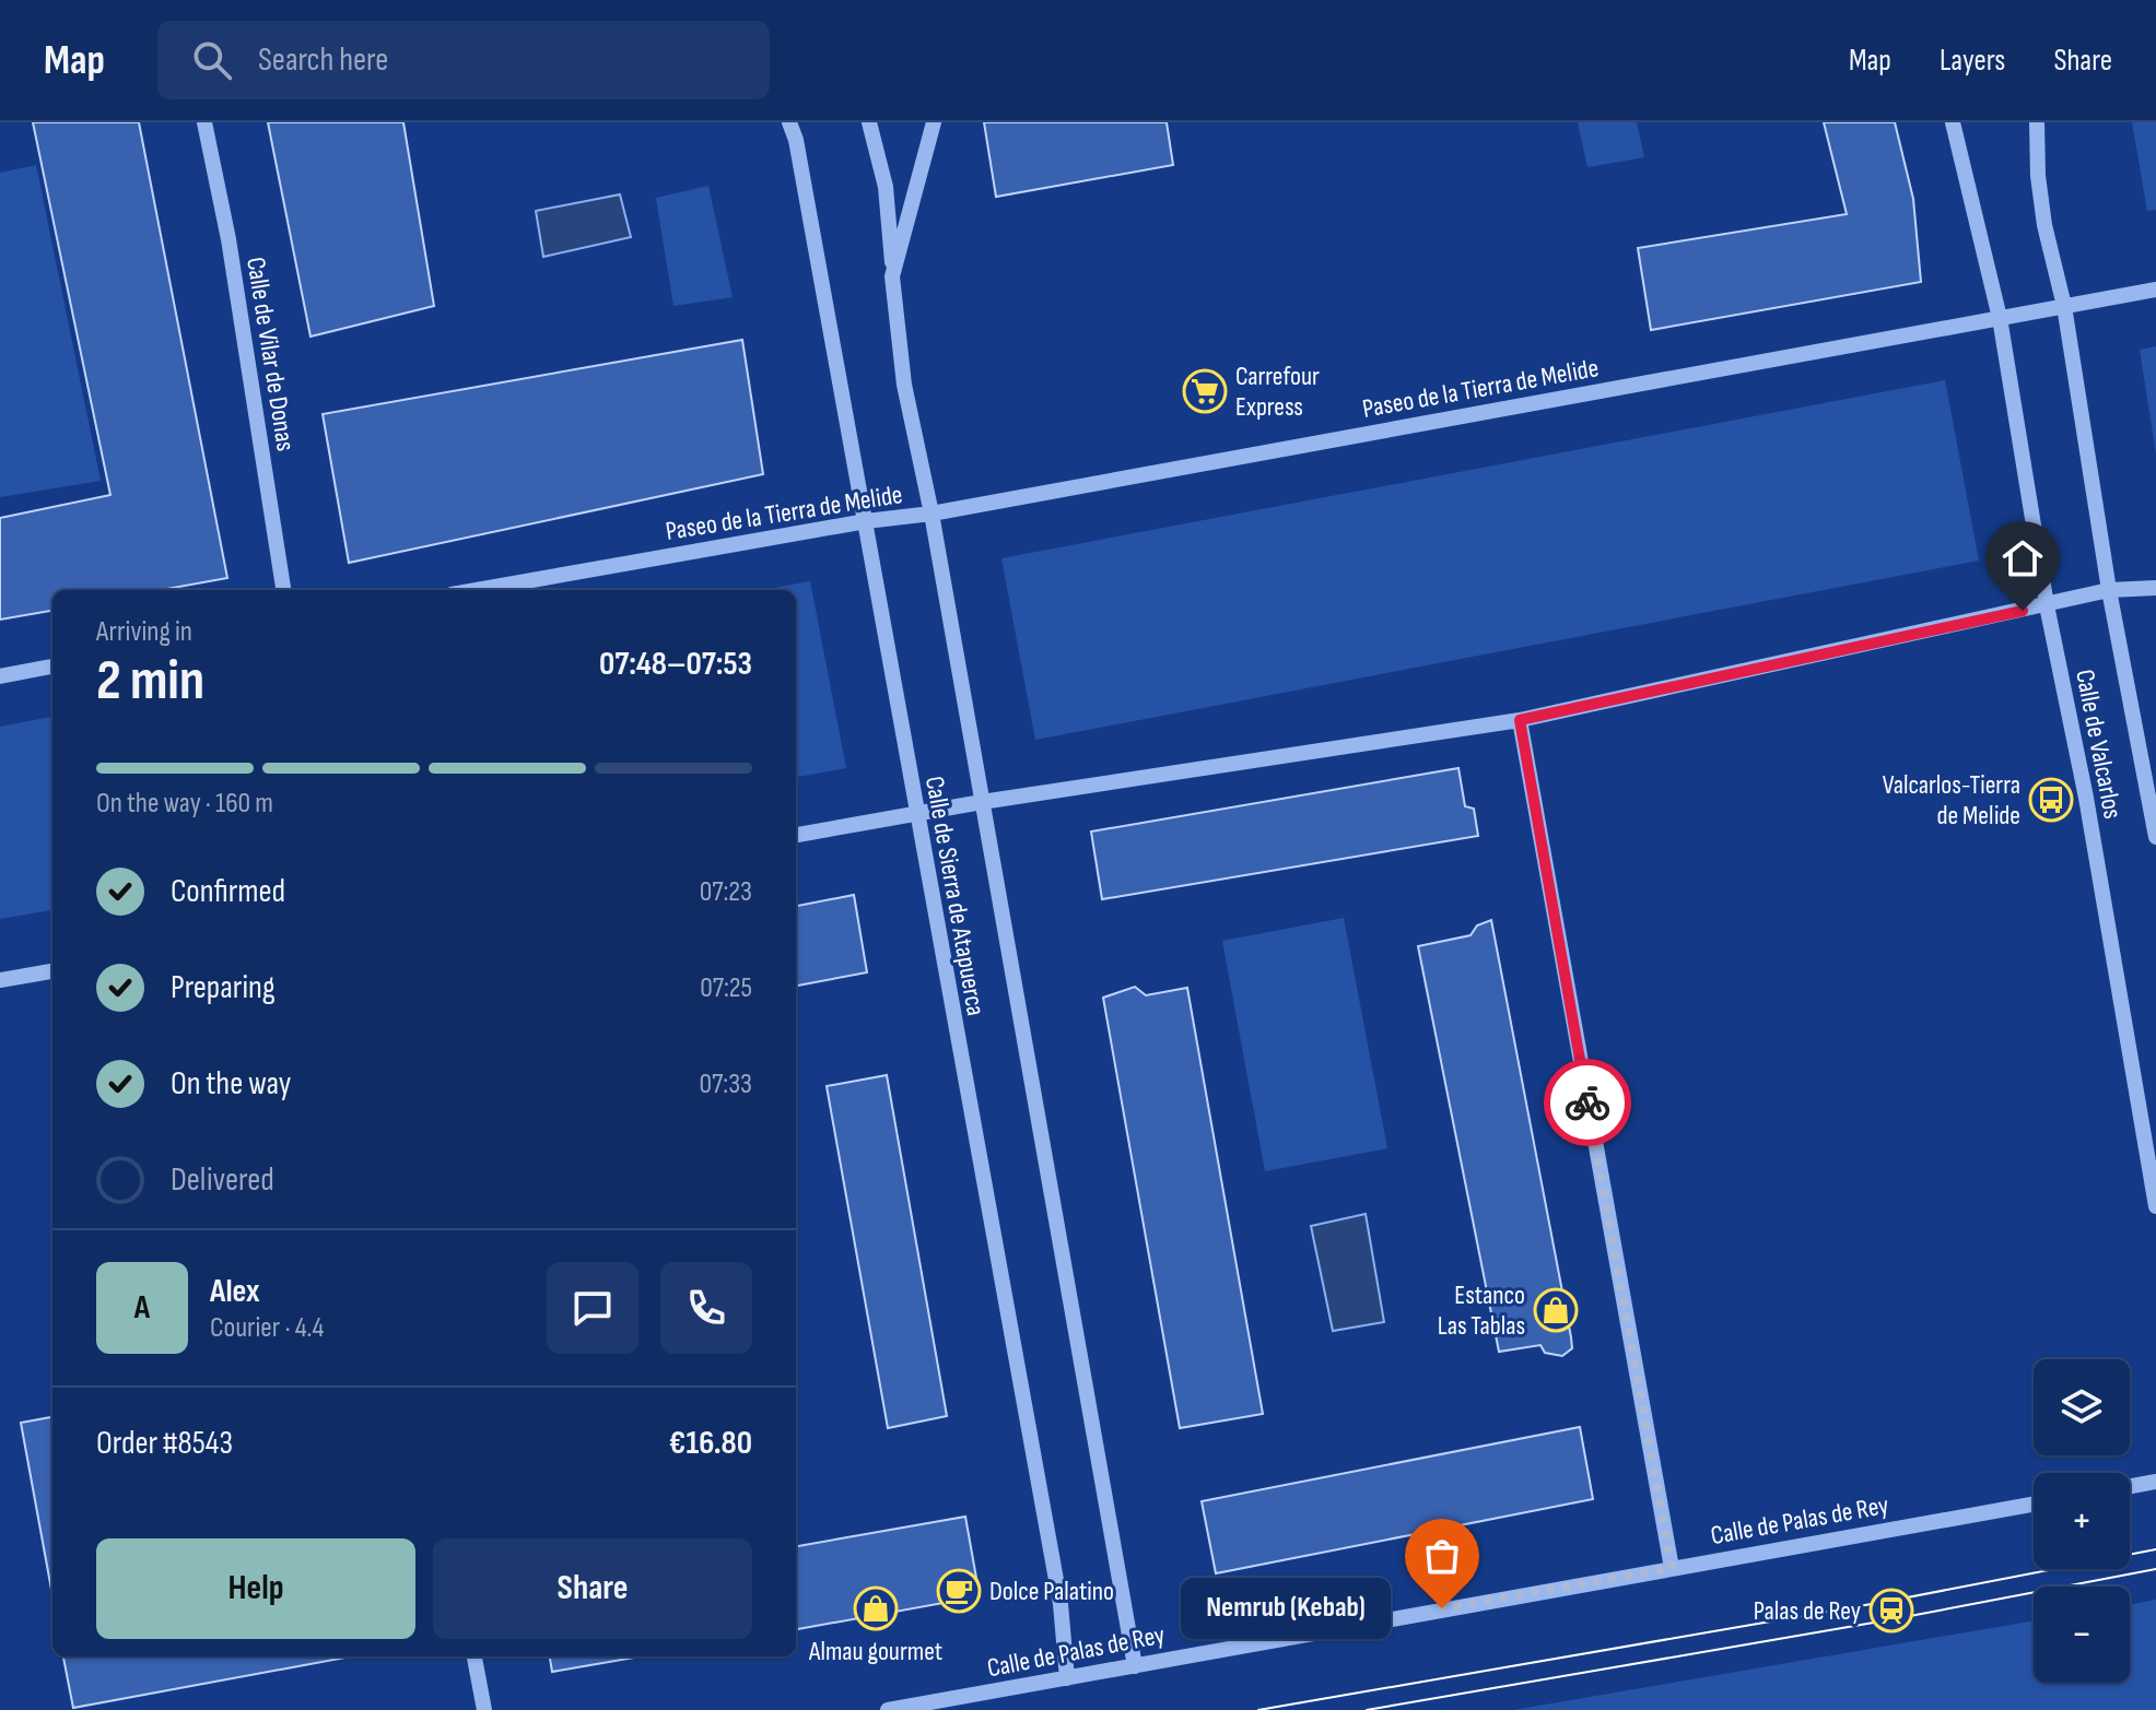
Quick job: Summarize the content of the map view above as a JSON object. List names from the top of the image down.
{
  "streets": {
    "street": [
      "Calle de Vilar de Donas",
      "Paseo de la Tierra de Melide",
      "Calle de Valcarlos",
      "Calle de Sierra de Atapuerca",
      "Calle de Palas de Rey"
    ]
  },
  "crossings": [
    ["Paseo de la Tierra de Melide", "Calle de Valcarlos"],
    ["Paseo de la Tierra de Melide", "Calle de Sierra de Atapuerca"],
    ["Calle de Sierra de Atapuerca", "Calle de Palas de Rey"]
  ],
  "places": {
    "supermarket": ["Carrefour Express"],
    "bus stop": ["Valcarlos-Tierra de Melide"],
    "shop": ["Estanco Las Tablas", "Almau gourmet"],
    "cafe": ["Dolce Palatino"],
    "other": ["Nemrub (Kebab)"],
    "station": ["Palas de Rey"]
  },
  "page": {
    "header": "Map",
    "search": "Search here",
    "nav": ["Map", "Layers", "Share"],
    "heading": ["2 min", "Arriving in", "07:48–07:53"],
    "panel": [
      "Alex",
      "Courier · 4.4",
      "Order #8543",
      "€16.80"
    ],
    "bar": "On the way · 160 m",
    "list": [
      ["Confirmed", "07:23"],
      ["Preparing", "07:25"],
      ["On the way", "07:33"],
      "Delivered"
    ],
    "round": "A",
    "map_buttons": ["+", "−"],
    "buttons": ["Help", "Share"],
    "bubble": "Nemrub (Kebab)"
  }
}
